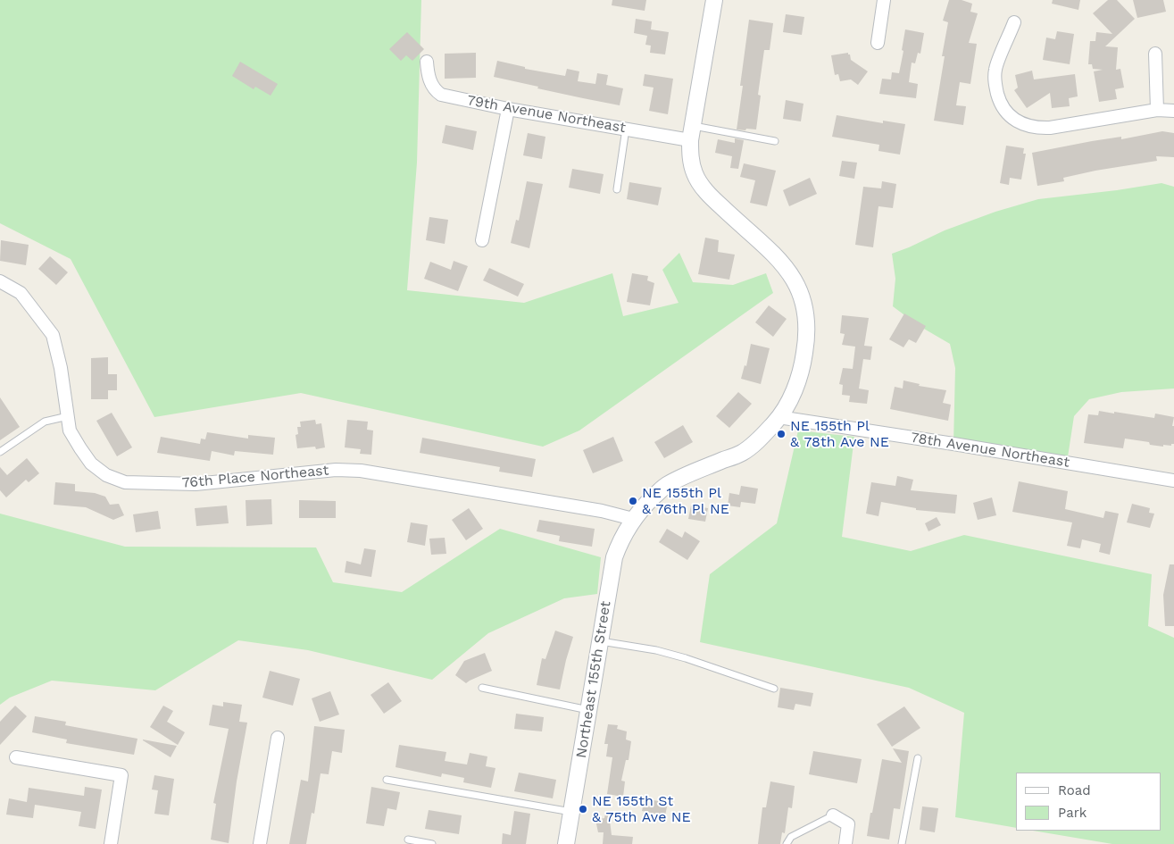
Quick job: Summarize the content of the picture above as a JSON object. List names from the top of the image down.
{
  "streets": {
    "street": [
      "79th Avenue Northeast",
      "78th Avenue Northeast",
      "76th Place Northeast",
      "Northeast 155th Street"
    ]
  },
  "crossings": [
    ["79th Avenue Northeast", "Northeast 155th Street"],
    ["78th Avenue Northeast", "Northeast 155th Street"],
    ["76th Place Northeast", "Northeast 155th Street"]
  ],
  "places": ["NE 155th Pl & 78th Ave NE", "NE 155th Pl & 76th Pl NE", "NE 155th St & 75th Ave NE"],
  "legend": ["Road", "Park"]
}
